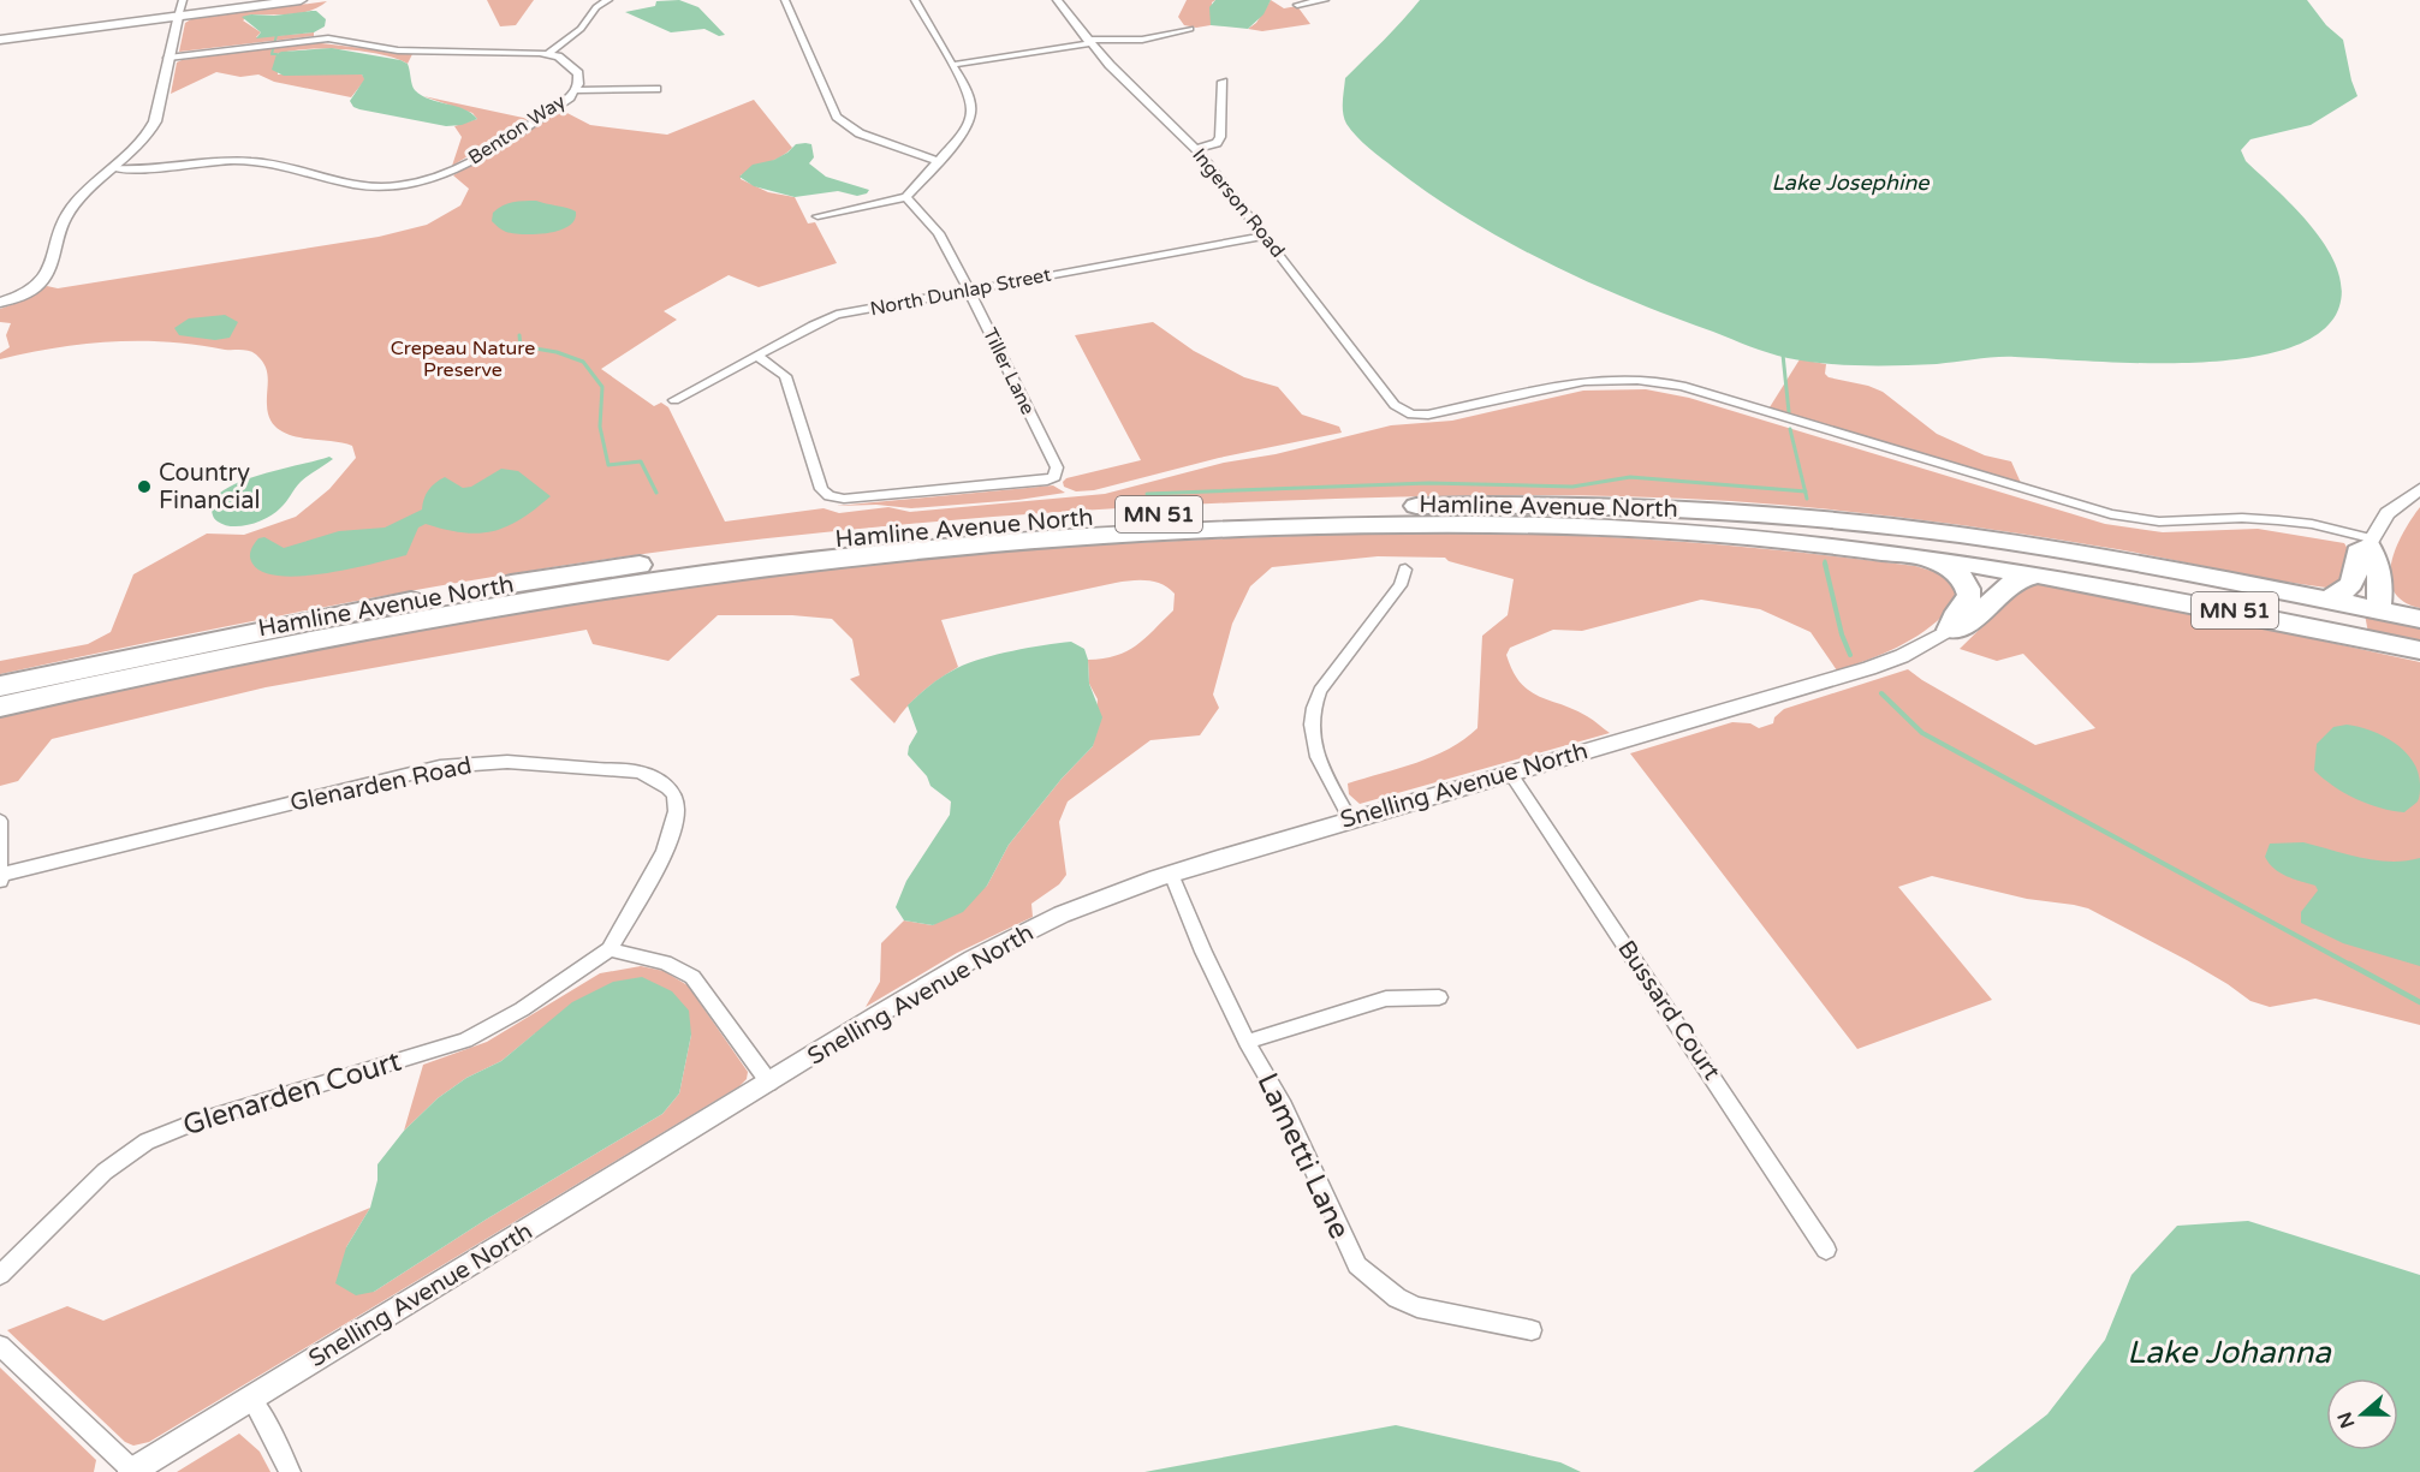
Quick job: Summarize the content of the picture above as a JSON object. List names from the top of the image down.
{
  "streets": {
    "highway": ["Hamline Avenue North", "MN 51"],
    "street": [
      "Benton Way",
      "Ingerson Road",
      "North Dunlap Street",
      "Tiller Lane",
      "Glenarden Road",
      "Snelling Avenue North",
      "Bussard Court",
      "Glenarden Court",
      "Lametti Lane"
    ]
  },
  "crossings": [
    ["Ingerson Road", "North Dunlap Street"],
    ["North Dunlap Street", "Tiller Lane"],
    ["North Dunlap Street", "Hamline Avenue North"],
    ["Tiller Lane", "Hamline Avenue North"],
    ["Hamline Avenue North", "MN 51"],
    ["Glenarden Road", "Glenarden Court"],
    ["Snelling Avenue North", "Bussard Court"],
    ["Snelling Avenue North", "Lametti Lane"]
  ],
  "water": ["Lake Josephine", "Lake Johanna"],
  "parks": ["Crepeau Nature Preserve"],
  "places": ["Country Financial"],
  "north": "left"
}
